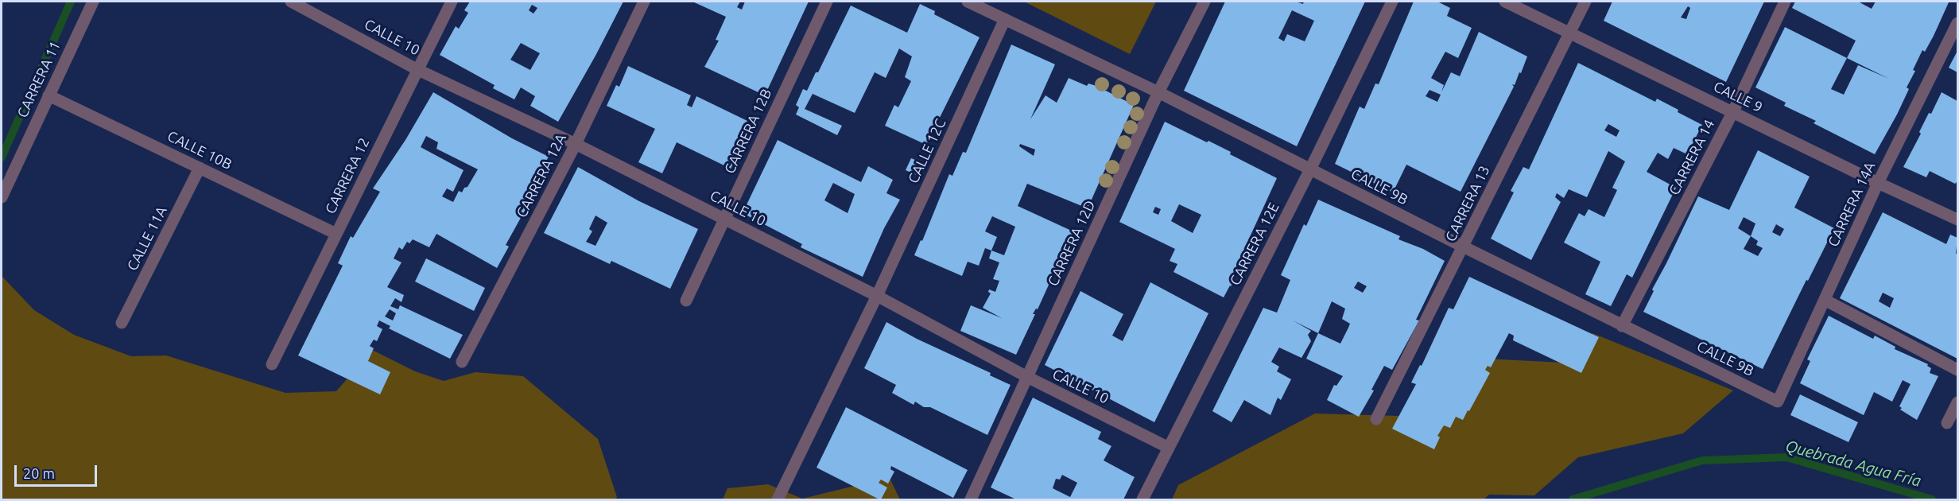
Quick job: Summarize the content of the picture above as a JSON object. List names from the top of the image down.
{
  "streets": {
    "street": [
      "CALLE 10",
      "CARRERA 11",
      "CALLE 9",
      "CARRERA 12B",
      "CALLE 10B",
      "CALLE 12C",
      "CARRERA 14",
      "CARRERA 12",
      "CARRERA 12A",
      "CALLE 9B",
      "CARRERA 13",
      "CARRERA 14A",
      "CALLE 11A",
      "CARRERA 12D",
      "CARRERA 12E"
    ]
  },
  "crossings": [
    ["CALLE 10", "CARRERA 12B"],
    ["CALLE 10", "CALLE 12C"],
    ["CALLE 10", "CARRERA 12"],
    ["CALLE 10", "CARRERA 12A"],
    ["CALLE 10", "CARRERA 12D"],
    ["CALLE 10", "CARRERA 12E"],
    ["CARRERA 11", "CALLE 10B"],
    ["CALLE 9", "CARRERA 14"],
    ["CALLE 9", "CARRERA 13"],
    ["CALLE 9", "CARRERA 14A"],
    ["CALLE 10B", "CARRERA 12"],
    ["CALLE 10B", "CALLE 11A"],
    ["CALLE 12C", "CALLE 9B"],
    ["CARRERA 14", "CALLE 9B"],
    ["CALLE 9B", "CARRERA 13"],
    ["CALLE 9B", "CARRERA 14A"],
    ["CALLE 9B", "CARRERA 12D"],
    ["CALLE 9B", "CARRERA 12E"]
  ],
  "water": ["Quebrada Agua Fría"],
  "scale_bar": "20 m"
}
